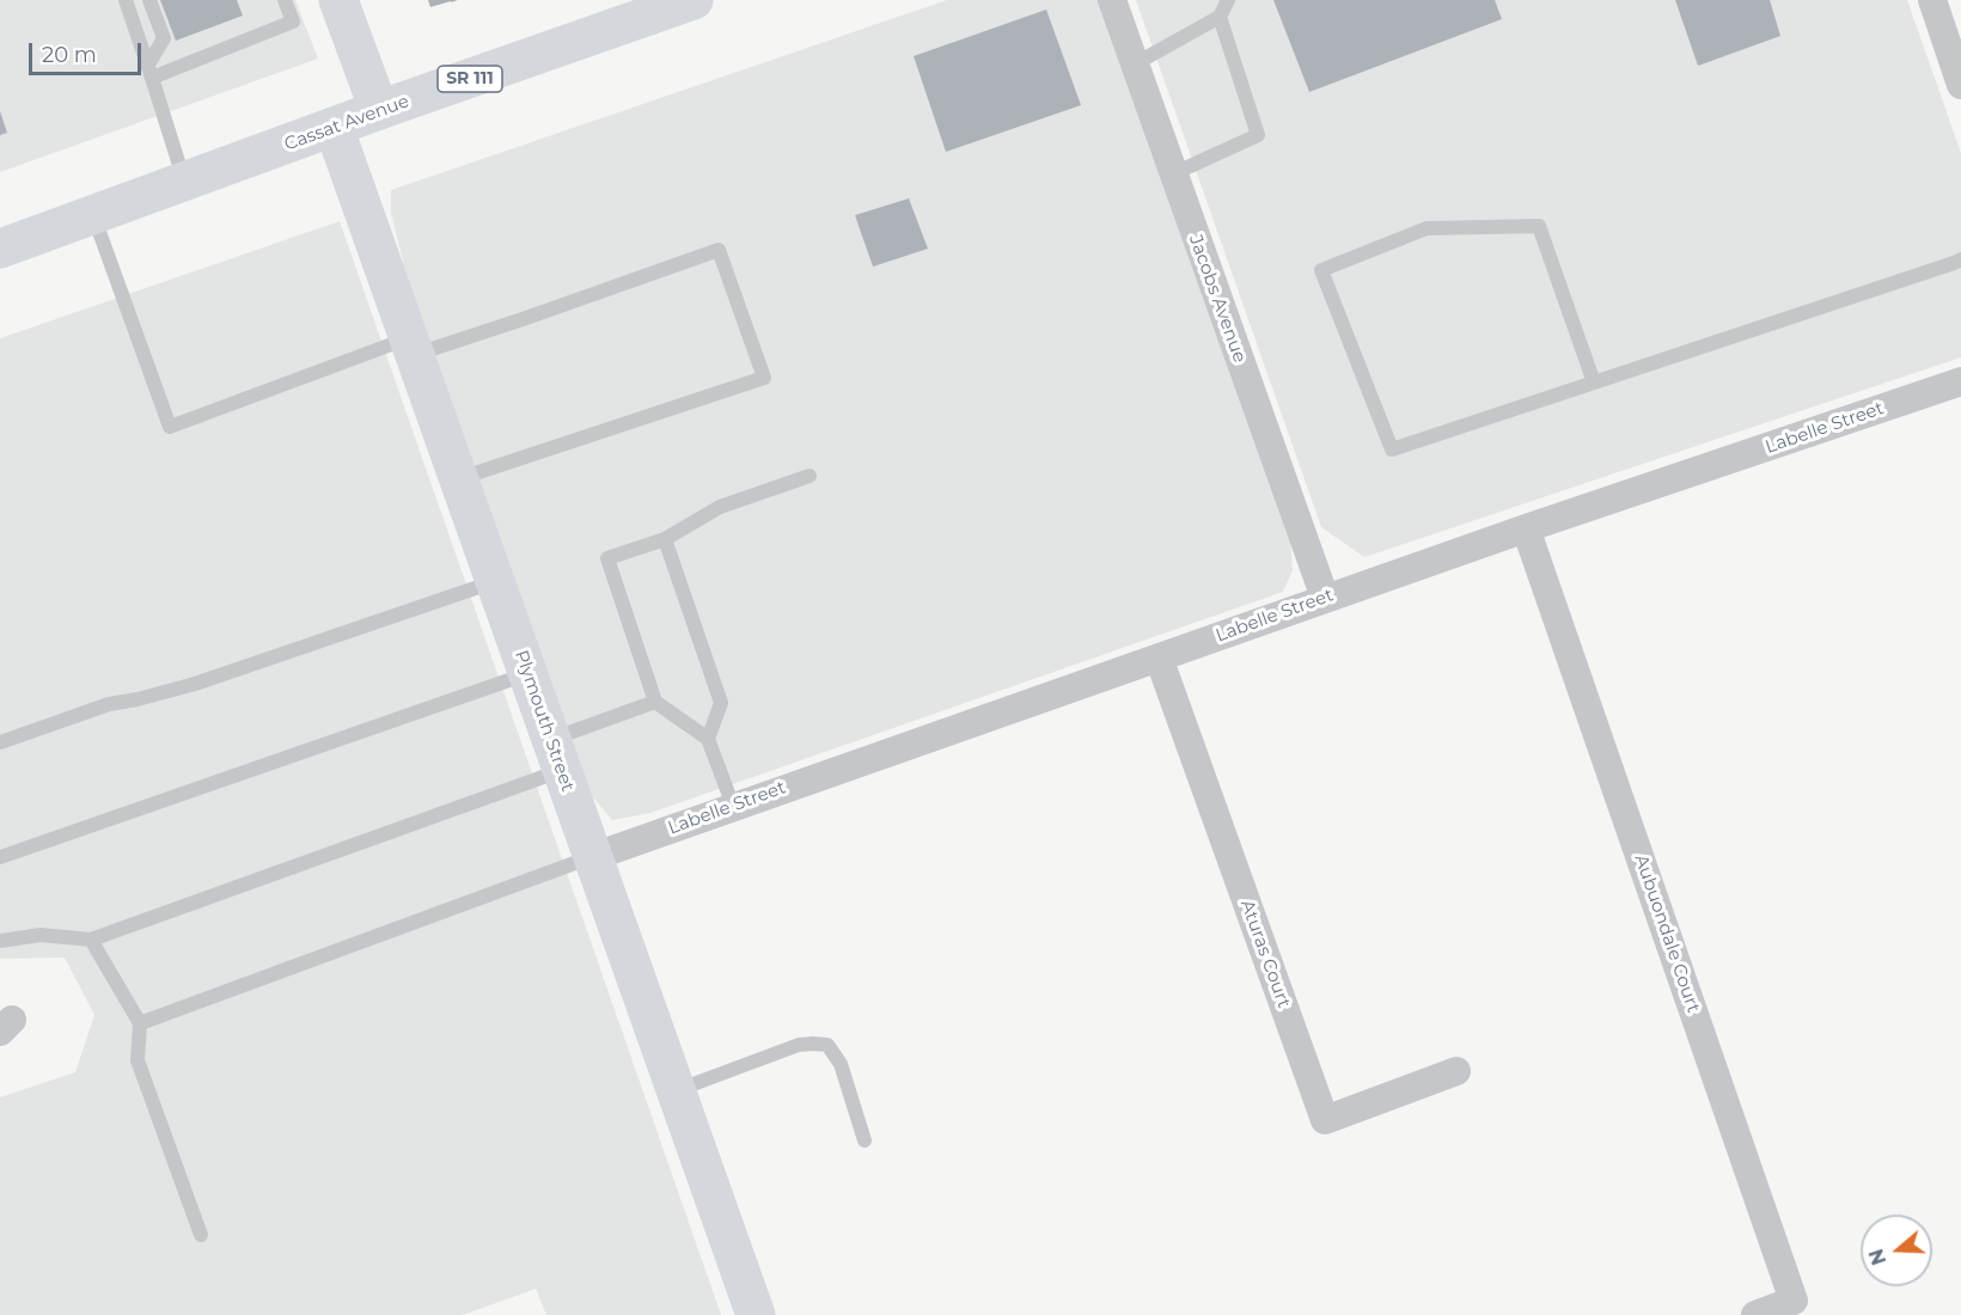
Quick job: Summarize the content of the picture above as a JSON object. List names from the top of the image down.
{
  "streets": {
    "street": [
      "SR 111",
      "Cassat Avenue",
      "Jacobs Avenue",
      "Labelle Street",
      "Plymouth Street",
      "Aubuondale Court",
      "Aturas Court"
    ]
  },
  "crossings": [
    ["Cassat Avenue", "Plymouth Street"],
    ["Jacobs Avenue", "Labelle Street"],
    ["Labelle Street", "Plymouth Street"],
    ["Labelle Street", "Aubuondale Court"],
    ["Labelle Street", "Aturas Court"]
  ],
  "scale_bar": "20 m",
  "north": "left"
}
